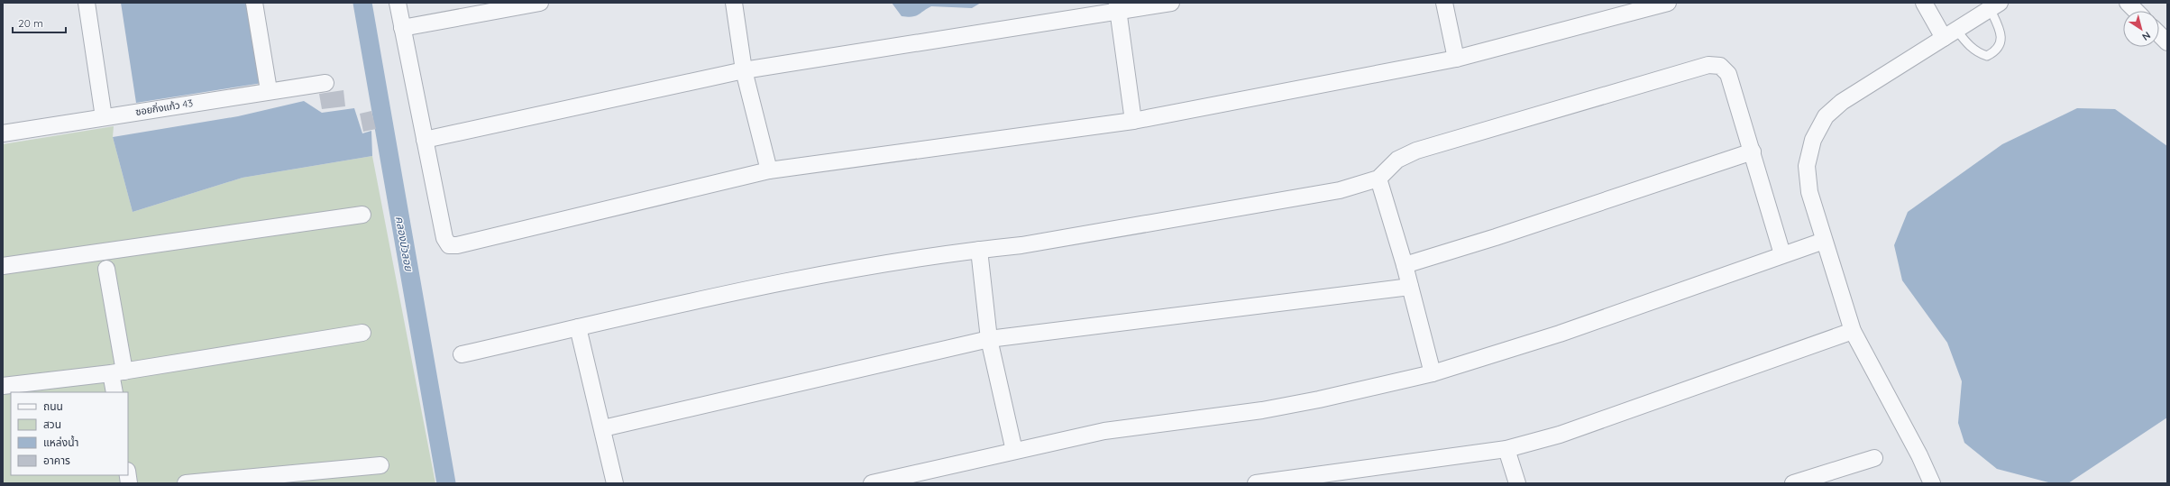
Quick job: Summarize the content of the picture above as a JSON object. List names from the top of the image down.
{
  "streets": {
    "street": ["ซอยกิ่งแก้ว 43"]
  },
  "water": ["คลองบัวลอย"],
  "legend": [
    "ถนน",
    "สวน",
    "แหล่งน้ำ",
    "อาคาร"
  ],
  "scale_bar": "20 m",
  "north": "bottom right"
}
